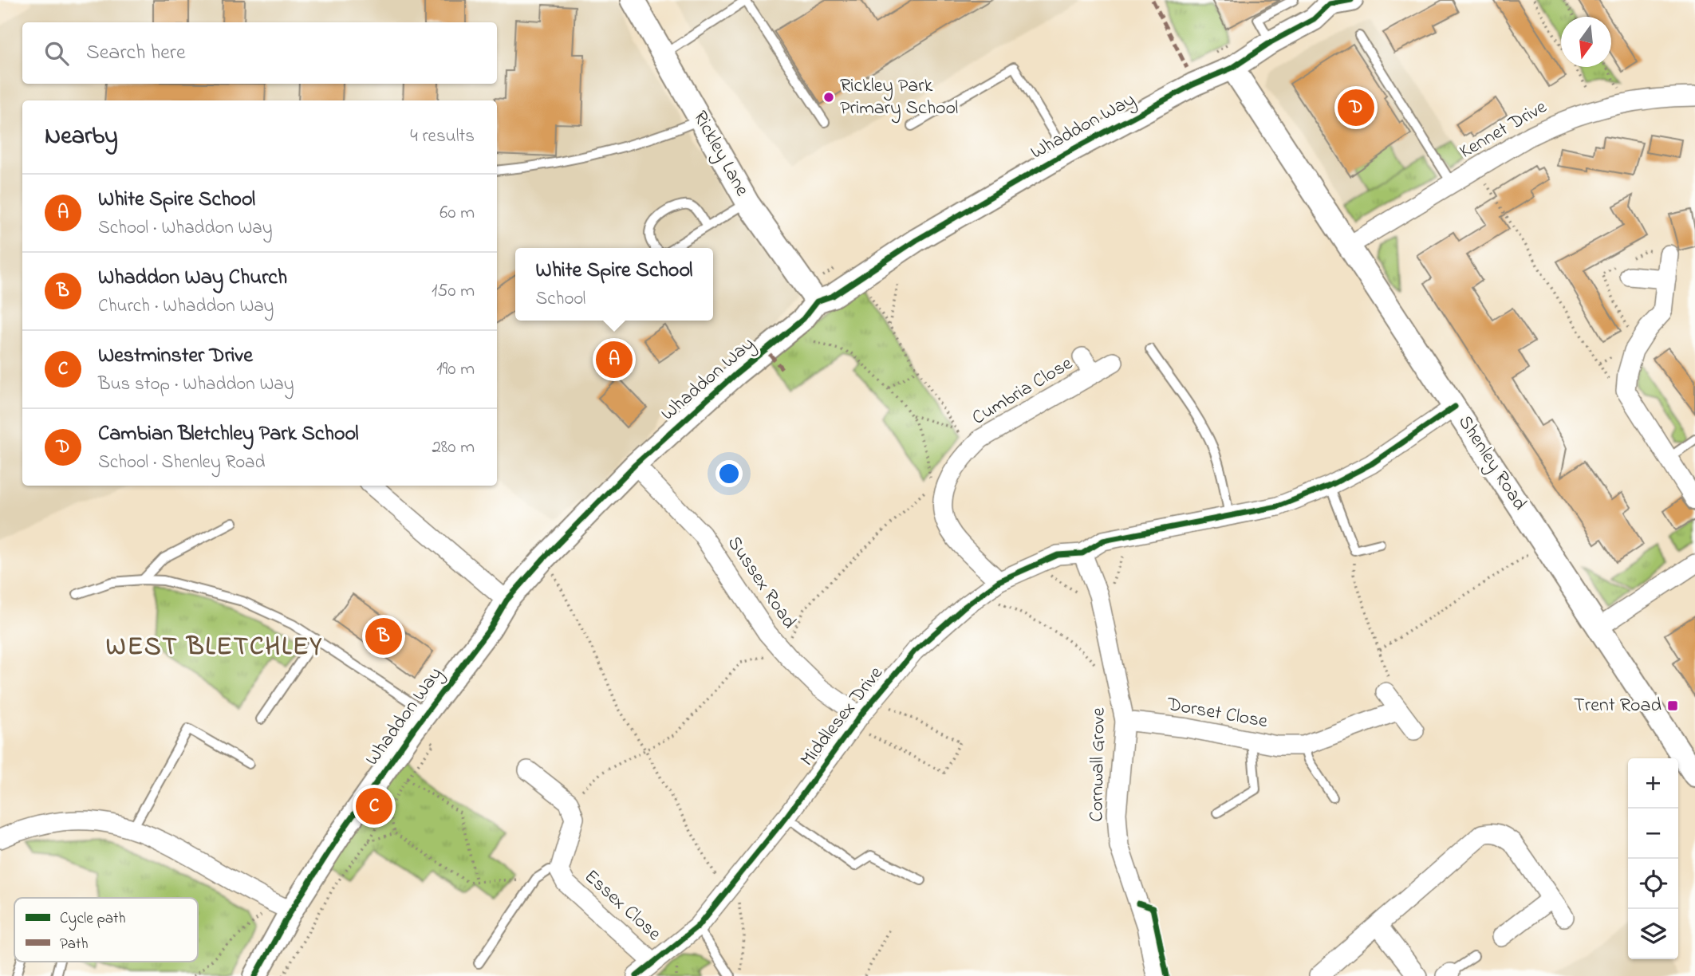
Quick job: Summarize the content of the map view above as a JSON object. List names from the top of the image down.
{
  "streets": {
    "street": [
      "Whaddon Way",
      "Kennet Drive",
      "Rickley Lane",
      "Cumbria Close",
      "Shenley Road",
      "Sussex Road",
      "Dorset Close",
      "Middlesex Drive",
      "Cornwall Grove",
      "Essex Close"
    ]
  },
  "crossings": [
    ["Whaddon Way", "Rickley Lane"],
    ["Whaddon Way", "Shenley Road"],
    ["Whaddon Way", "Sussex Road"],
    ["Kennet Drive", "Shenley Road"],
    ["Cumbria Close", "Middlesex Drive"],
    ["Shenley Road", "Middlesex Drive"],
    ["Sussex Road", "Middlesex Drive"],
    ["Dorset Close", "Cornwall Grove"],
    ["Middlesex Drive", "Cornwall Grove"],
    ["Middlesex Drive", "Essex Close"]
  ],
  "districts": ["WEST BLETCHLEY"],
  "places": {
    "other": ["Rickley Park Primary School"],
    "transit": ["Trent Road"]
  },
  "legend": ["Cycle path", "Path"],
  "north": "bottom",
  "page": {
    "search": "Search here",
    "pins": [
      "D",
      "A",
      "B",
      "C"
    ],
    "heading": ["Nearby", "4 results"],
    "list": [
      {
        "mark": "A",
        "name": "White Spire School",
        "note": "School · Whaddon Way",
        "value": "60 m"
      },
      {
        "mark": "B",
        "name": "Whaddon Way Church",
        "note": "Church · Whaddon Way",
        "value": "150 m"
      },
      {
        "mark": "C",
        "name": "Westminster Drive",
        "note": "Bus stop · Whaddon Way",
        "value": "190 m"
      },
      {
        "mark": "D",
        "name": "Cambian Bletchley Park School",
        "note": "School · Shenley Road",
        "value": "280 m"
      }
    ],
    "popup": ["White Spire School", "School"],
    "map_buttons": ["+", "−"]
  }
}
